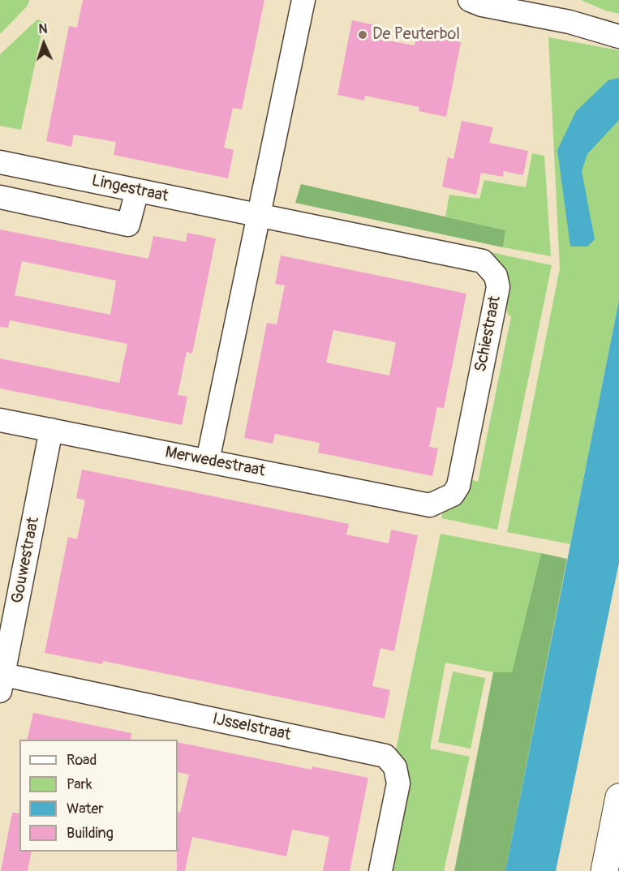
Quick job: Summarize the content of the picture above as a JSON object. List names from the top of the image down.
{
  "streets": {
    "street": [
      "Lingestraat",
      "Schiestraat",
      "Merwedestraat",
      "Gouwestraat",
      "IJsselstraat"
    ]
  },
  "crossings": [
    ["Lingestraat", "Schiestraat"],
    ["Schiestraat", "Merwedestraat"],
    ["Merwedestraat", "Gouwestraat"],
    ["Gouwestraat", "IJsselstraat"]
  ],
  "places": ["De Peuterbol"],
  "legend": [
    "Road",
    "Park",
    "Water",
    "Building"
  ],
  "north": "top"
}
